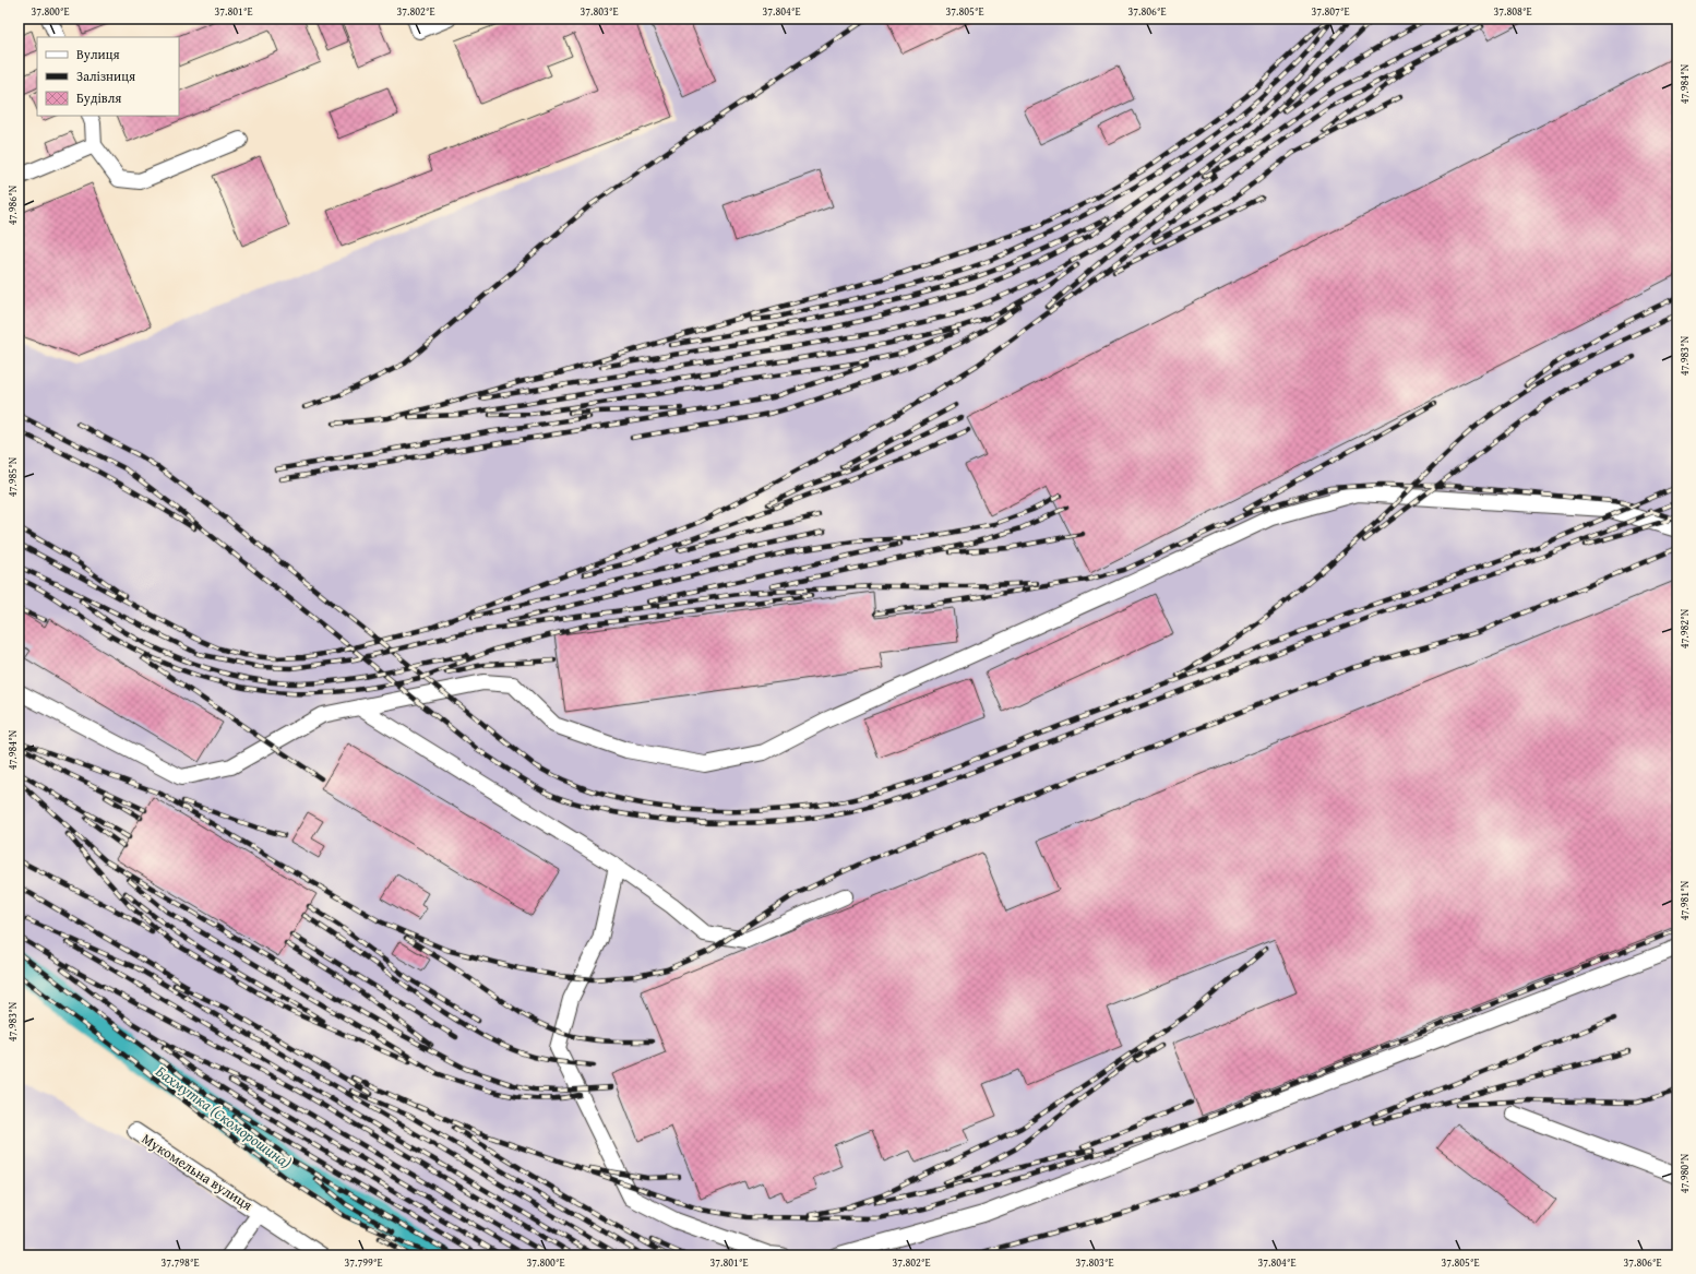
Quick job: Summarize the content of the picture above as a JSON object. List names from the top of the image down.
{
  "streets": {
    "street": ["Мукомельна вулиця"]
  },
  "water": ["Бахмутка (Скоморошина)"],
  "legend": ["Вулиця", "Залізниця", "Будівля"],
  "coordinates": [
    "37.800°E",
    "37.801°E",
    "37.802°E",
    "37.803°E",
    "37.804°E",
    "37.805°E",
    "37.806°E",
    "37.807°E",
    "37.808°E",
    "47.984°N",
    "47.986°N",
    "47.983°N",
    "47.985°N",
    "47.982°N",
    "47.981°N",
    "47.980°N",
    "37.798°E",
    "37.799°E"
  ]
}
